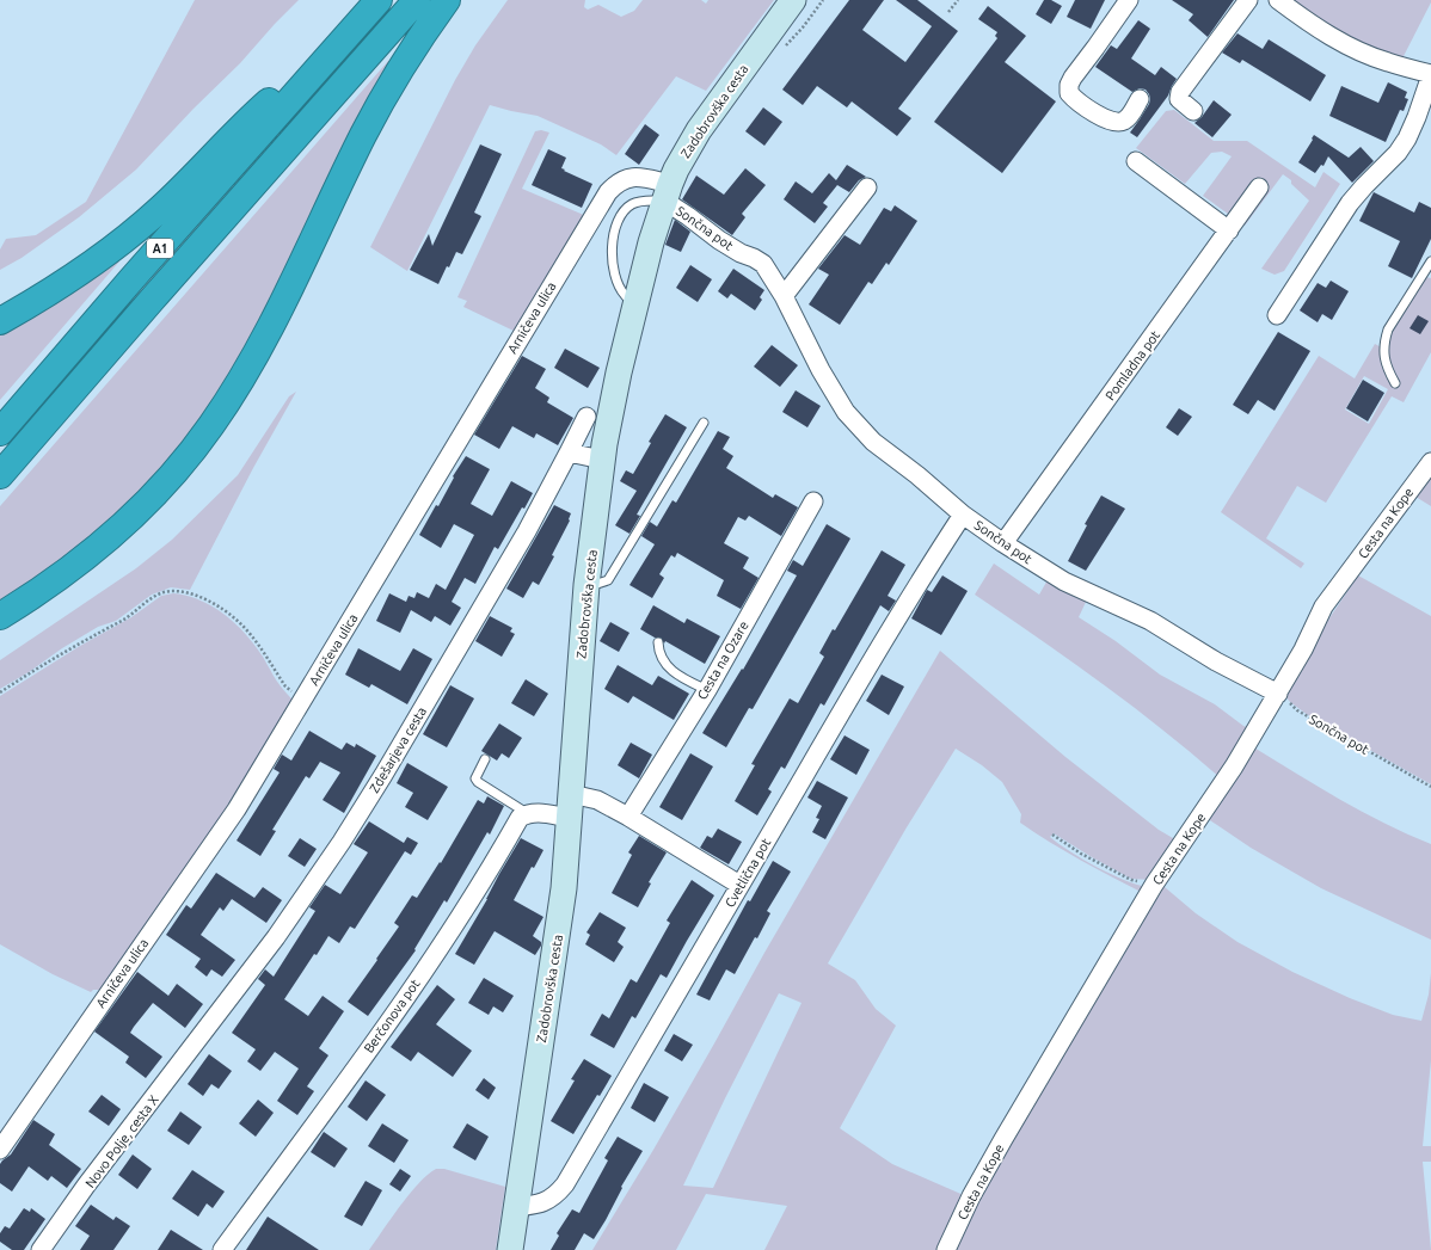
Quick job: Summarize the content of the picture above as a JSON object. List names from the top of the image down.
{
  "streets": {
    "highway": ["A1"],
    "main road": ["Zadobrovška cesta"],
    "street": [
      "Sončna pot",
      "Arničeva ulica",
      "Pomladna pot",
      "Cesta na Kope",
      "Cesta na Ozare",
      "Zdešarjeva cesta",
      "Cvetlična pot",
      "Berčonova pot",
      "Novo Polje, cesta X"
    ]
  },
  "crossings": [
    ["Zadobrovška cesta", "Sončna pot"],
    ["Zadobrovška cesta", "Arničeva ulica"],
    ["Zadobrovška cesta", "Cvetlična pot"],
    ["Sončna pot", "Arničeva ulica"],
    ["Sončna pot", "Pomladna pot"],
    ["Sončna pot", "Cesta na Kope"],
    ["Sončna pot", "Cvetlična pot"],
    ["Zdešarjeva cesta", "Novo Polje, cesta X"]
  ]
}
